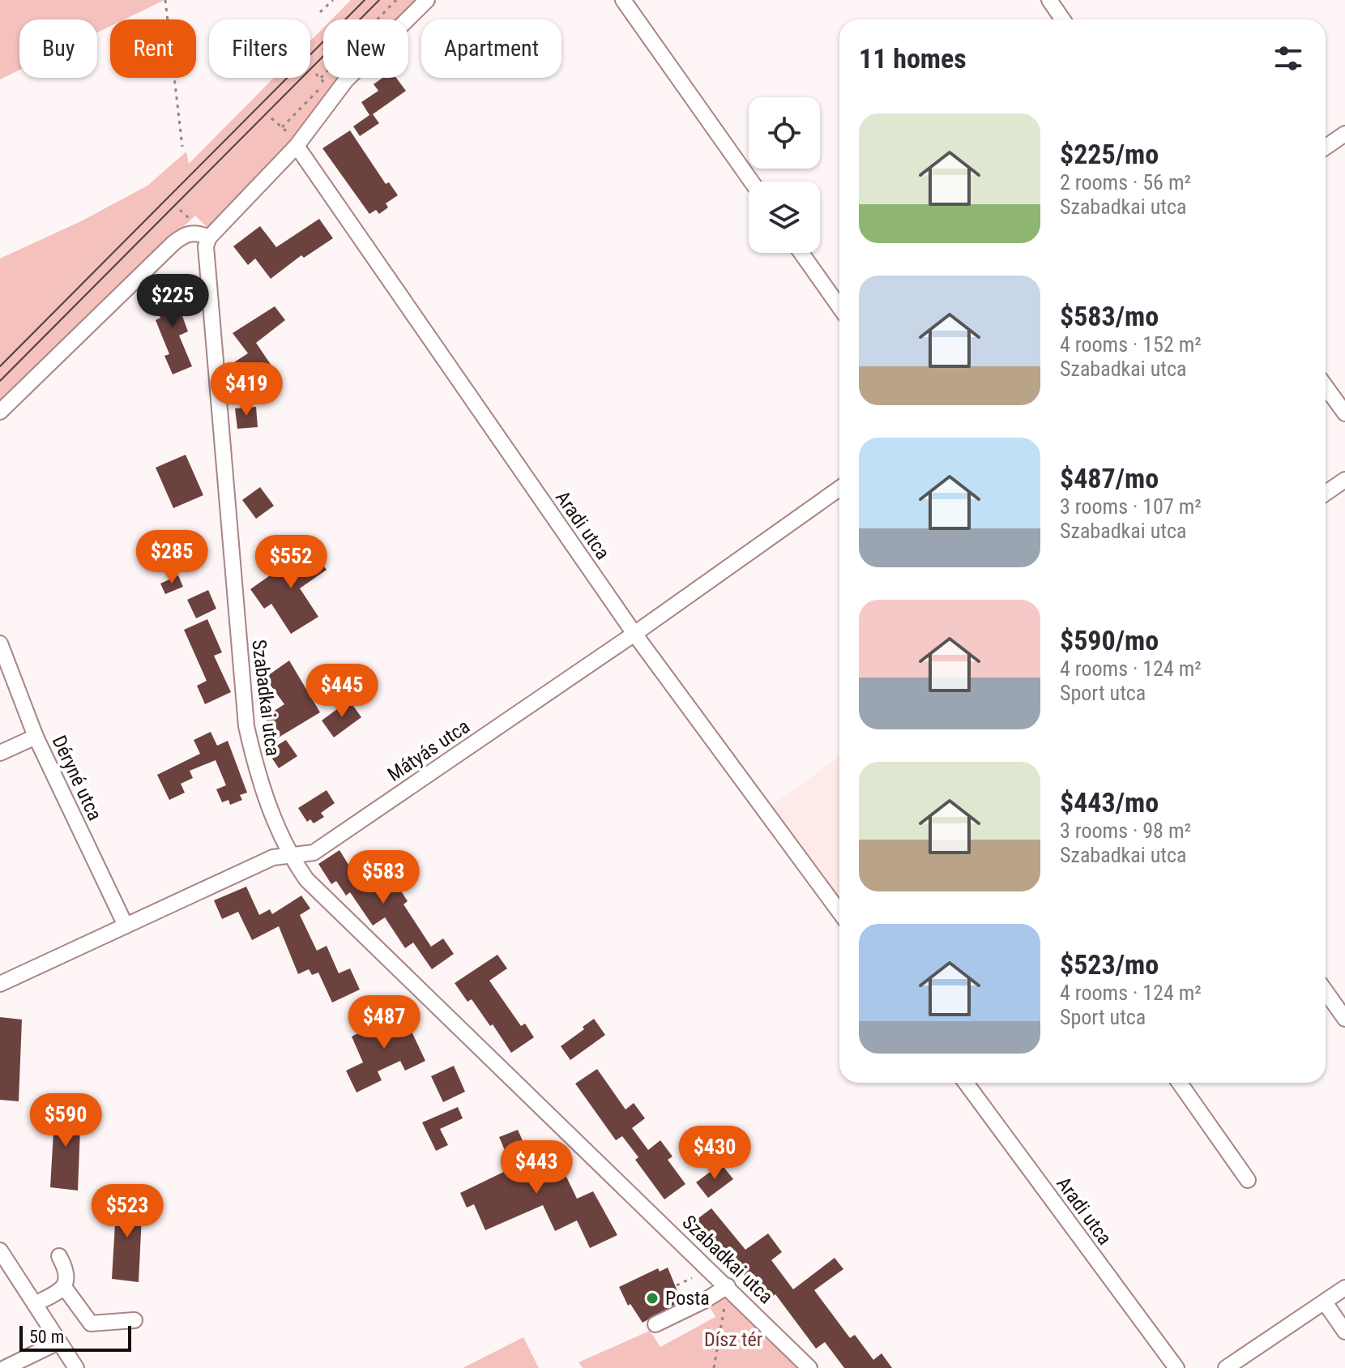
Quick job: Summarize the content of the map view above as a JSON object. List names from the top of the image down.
{
  "streets": {
    "street": [
      "Aradi utca",
      "Szabadkai utca",
      "Mátyás utca",
      "Déryné utca"
    ]
  },
  "crossings": [
    ["Aradi utca", "Mátyás utca"],
    ["Szabadkai utca", "Mátyás utca"],
    ["Mátyás utca", "Déryné utca"]
  ],
  "parks": ["Dísz tér"],
  "places": ["Posta"],
  "scale_bar": "50 m",
  "page": {
    "chip": [
      "Buy",
      "Rent",
      "Filters",
      "New",
      "Apartment"
    ],
    "heading": "11 homes",
    "list": [
      {
        "name": "$225/mo",
        "note": "2 rooms · 56 m² · Szabadkai utca"
      },
      {
        "name": "$583/mo",
        "note": "4 rooms · 152 m² · Szabadkai utca"
      },
      {
        "name": "$487/mo",
        "note": "3 rooms · 107 m² · Szabadkai utca"
      },
      {
        "name": "$590/mo",
        "note": "4 rooms · 124 m² · Sport utca"
      },
      {
        "name": "$443/mo",
        "note": "3 rooms · 98 m² · Szabadkai utca"
      },
      {
        "name": "$523/mo",
        "note": "4 rooms · 124 m² · Sport utca"
      }
    ],
    "price": [
      "$225",
      "$419",
      "$285",
      "$552",
      "$445",
      "$583",
      "$487",
      "$590",
      "$430",
      "$443",
      "$523"
    ],
    "scale": "50 m"
  }
}
